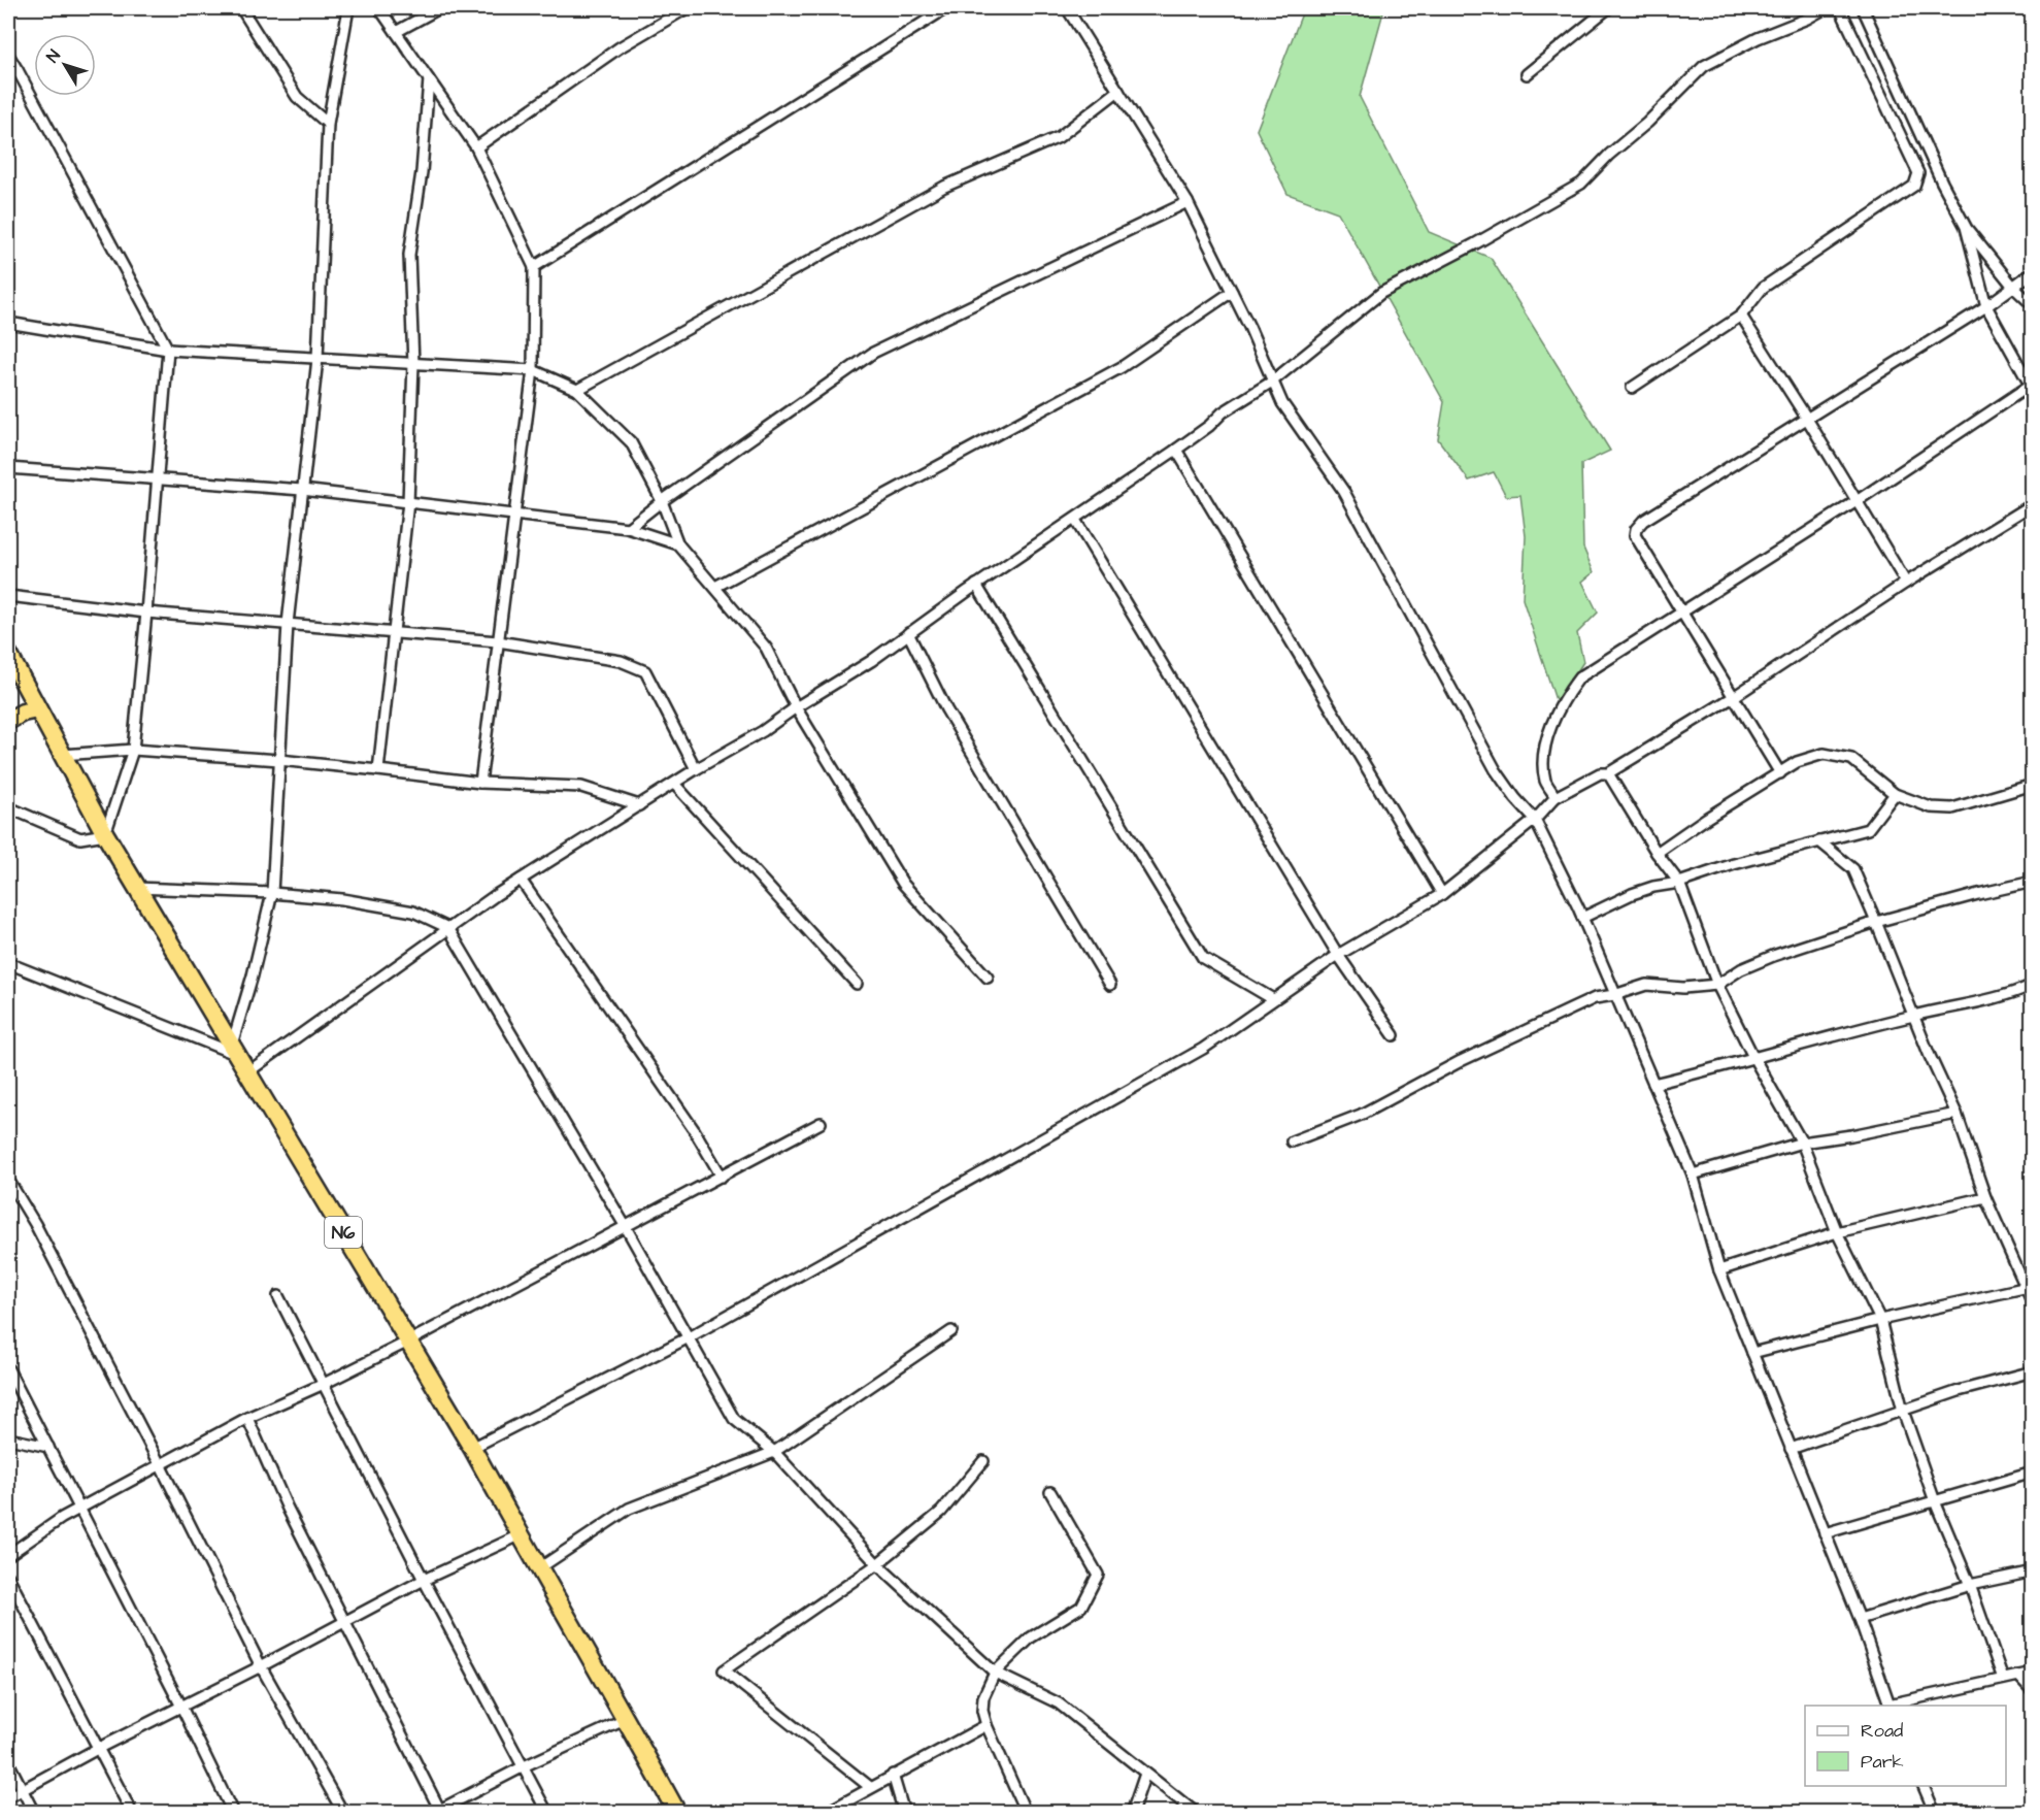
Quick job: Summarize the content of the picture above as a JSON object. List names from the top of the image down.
{
  "streets": {
    "highway": ["N6"]
  },
  "legend": ["Road", "Park"],
  "north": "top left"
}
